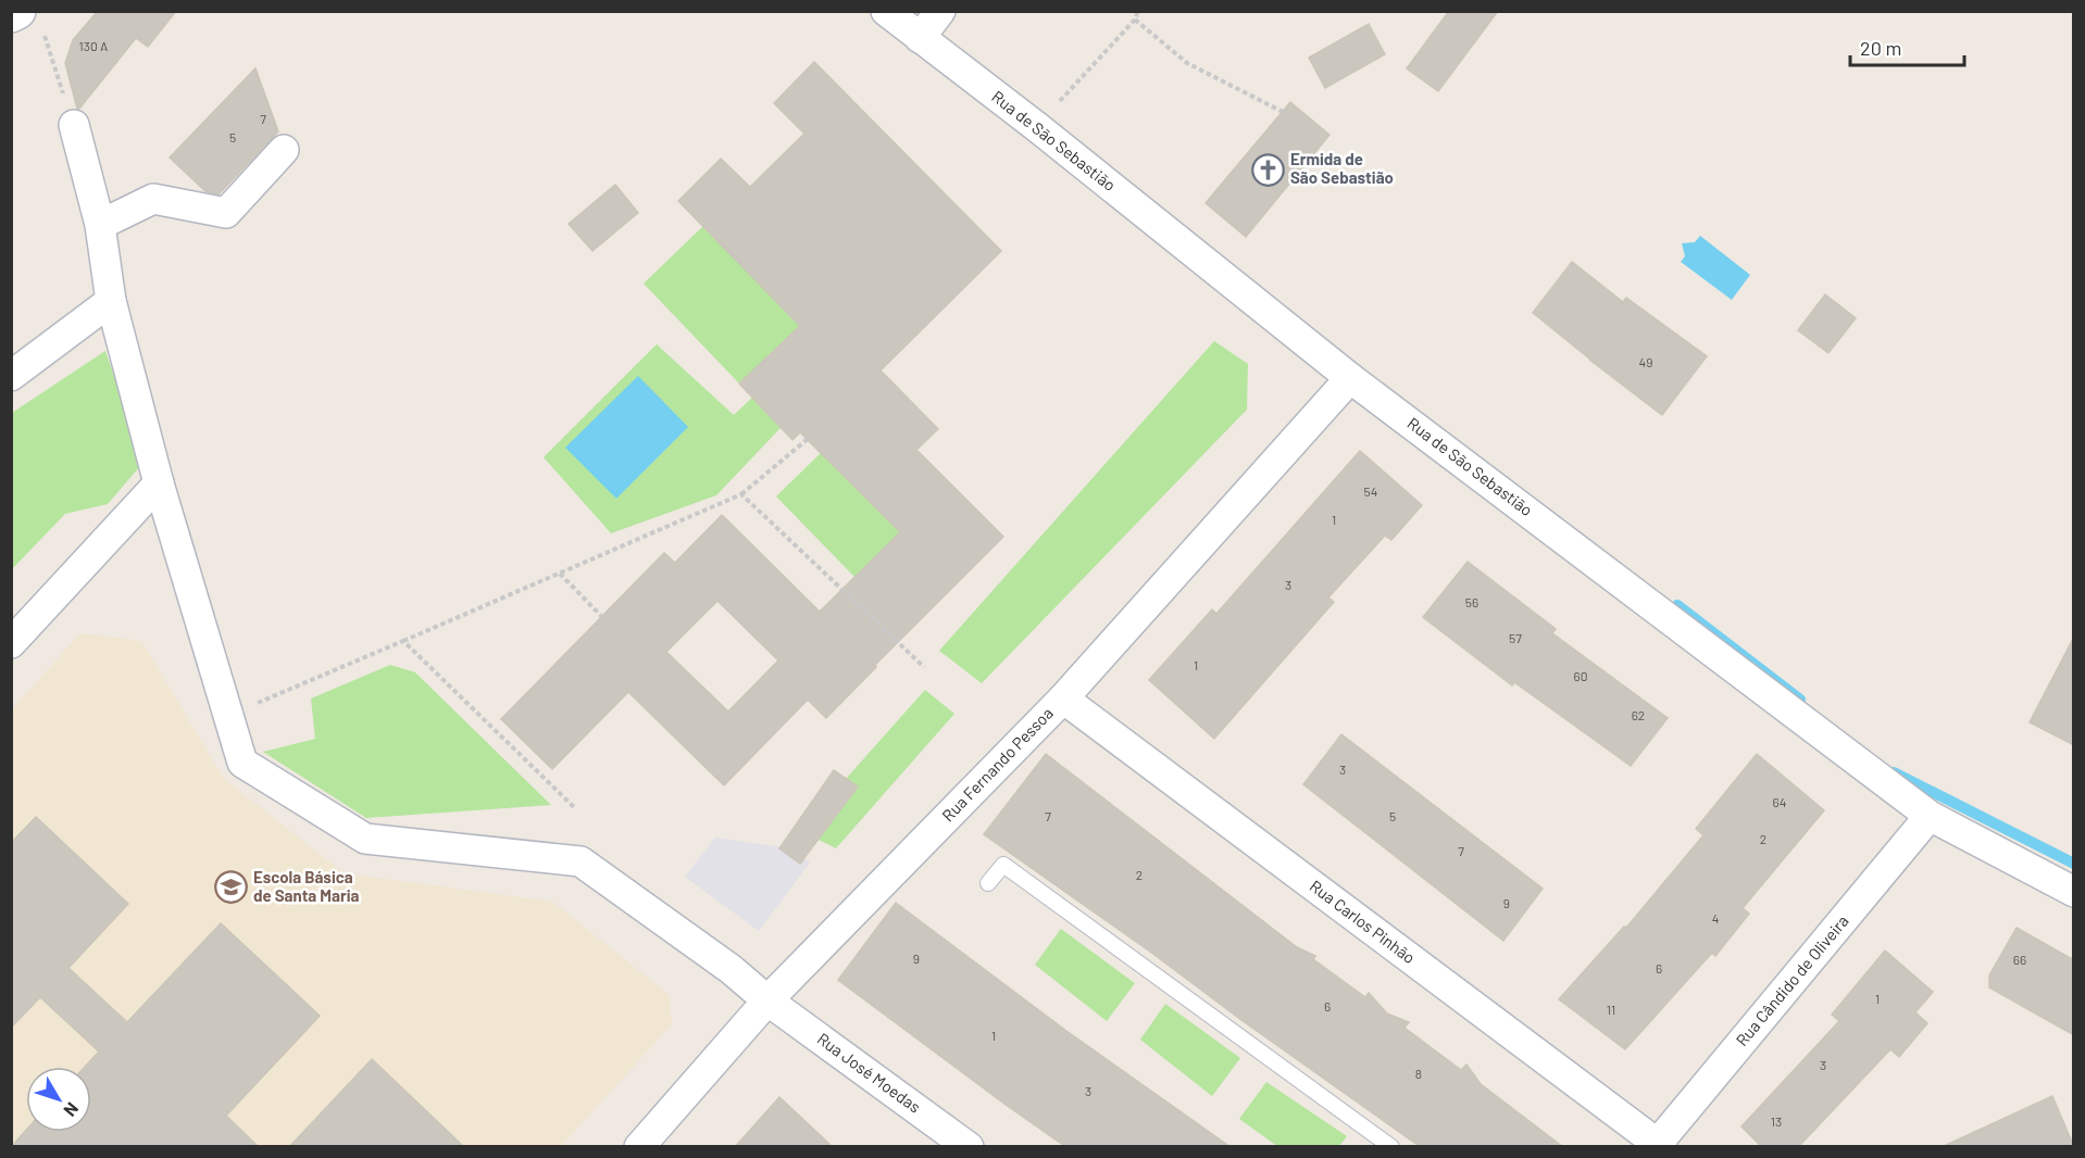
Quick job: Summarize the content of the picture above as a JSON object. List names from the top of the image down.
{
  "streets": {
    "street": [
      "Rua de São Sebastião",
      "Rua Fernando Pessoa",
      "Rua Carlos Pinhão",
      "Rua Cândido de Oliveira",
      "Rua José Moedas"
    ]
  },
  "crossings": [
    ["Rua de São Sebastião", "Rua Fernando Pessoa"],
    ["Rua de São Sebastião", "Rua Cândido de Oliveira"],
    ["Rua Fernando Pessoa", "Rua Carlos Pinhão"],
    ["Rua Fernando Pessoa", "Rua José Moedas"],
    ["Rua Carlos Pinhão", "Rua Cândido de Oliveira"]
  ],
  "places": {
    "church": ["Ermida de São Sebastião"],
    "school or university": ["Escola Básica de Santa Maria"]
  },
  "house_numbers": [
    "130 A",
    "7",
    "5",
    "49",
    "54",
    "1",
    "3",
    "56",
    "57",
    "1",
    "60",
    "62",
    "3",
    "64",
    "7",
    "5",
    "2",
    "7",
    "2",
    "9",
    "4",
    "9",
    "66",
    "6",
    "1",
    "6",
    "11",
    "1",
    "3",
    "8",
    "3",
    "13"
  ],
  "scale_bar": "20 m",
  "north": "bottom right"
}
